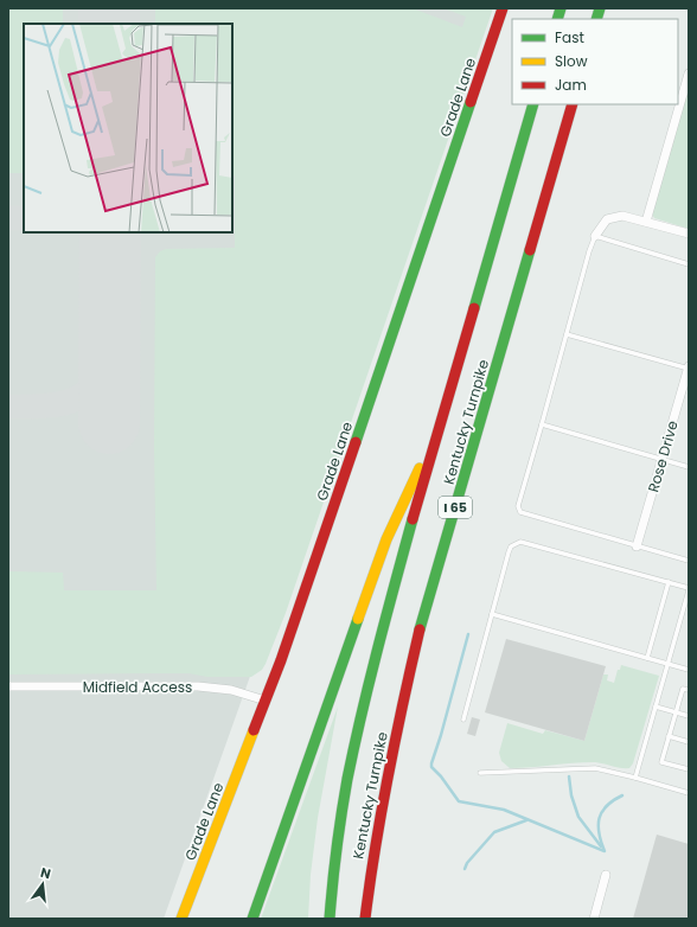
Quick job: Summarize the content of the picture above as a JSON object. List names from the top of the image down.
{
  "streets": {
    "main road": ["Grade Lane", "Kentucky Turnpike", "I 65"],
    "street": ["Rose Drive", "Midfield Access"]
  },
  "crossings": [
    ["Grade Lane", "Midfield Access"]
  ],
  "legend": ["Fast", "Slow", "Jam"],
  "north": "top"
}
